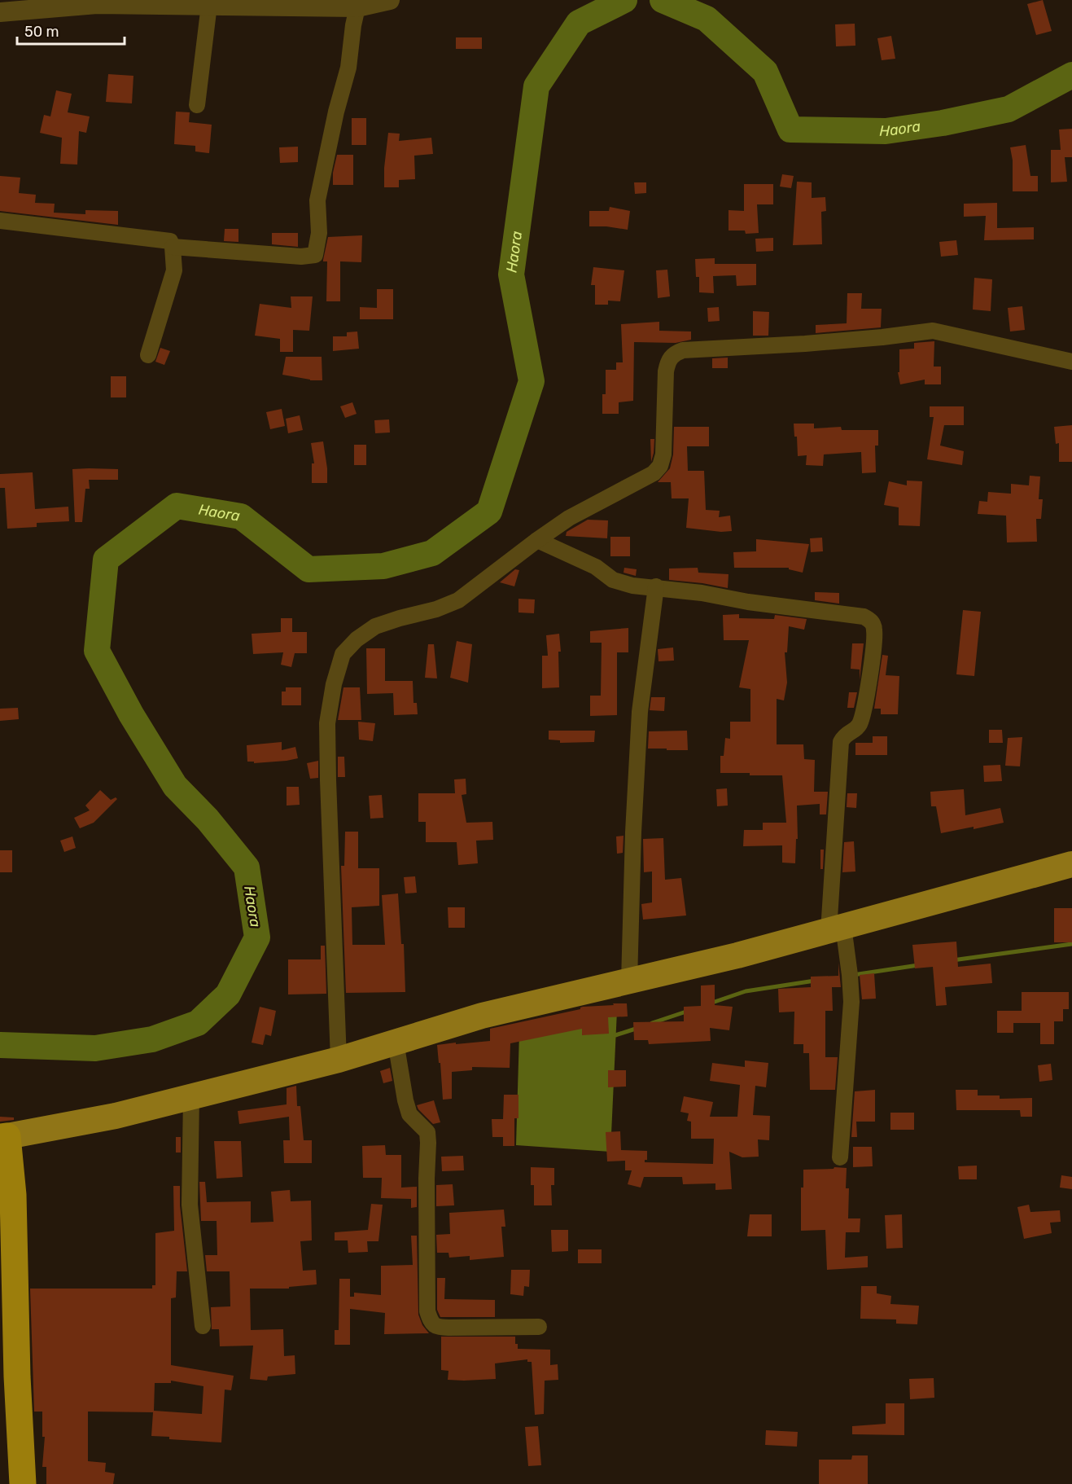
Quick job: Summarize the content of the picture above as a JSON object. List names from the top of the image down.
{
  "water": ["Haora"],
  "scale_bar": "50 m"
}
